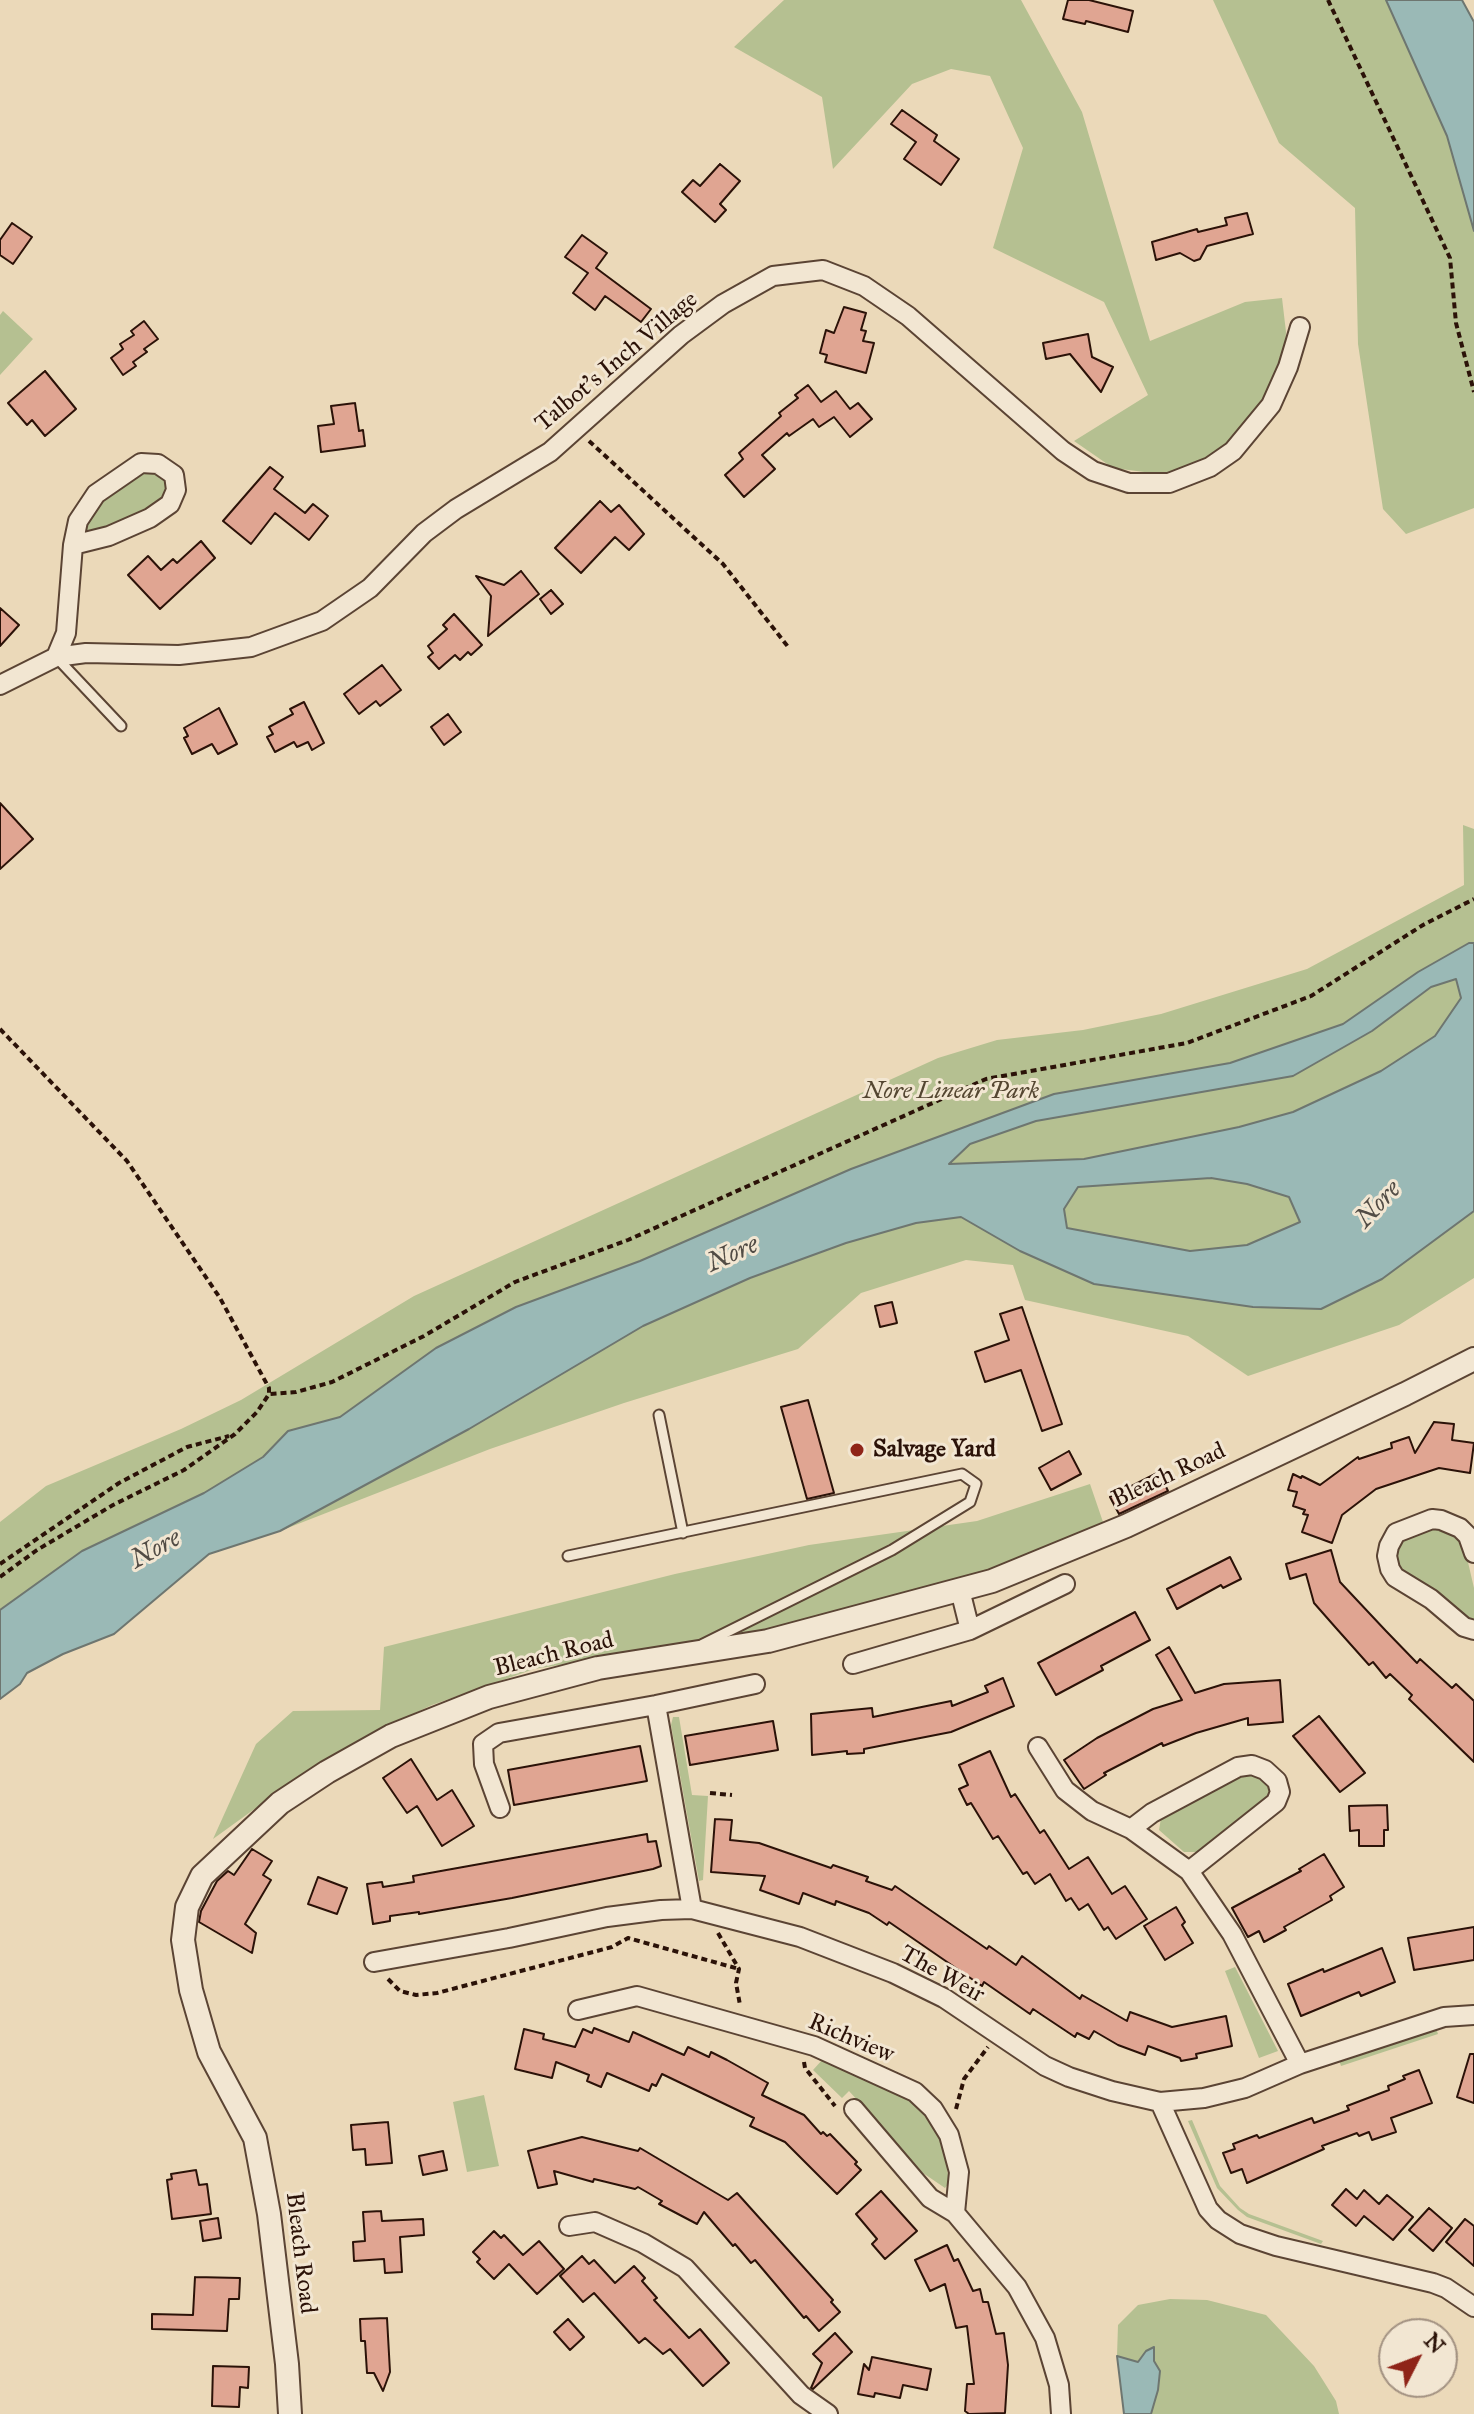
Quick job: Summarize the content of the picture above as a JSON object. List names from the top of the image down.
{
  "streets": {
    "street": [
      "Talbot's Inch Village",
      "Bleach Road",
      "The Weir",
      "Richview"
    ]
  },
  "water": ["Nore"],
  "parks": ["Nore Linear Park"],
  "places": ["Salvage Yard"],
  "north": "top right"
}
